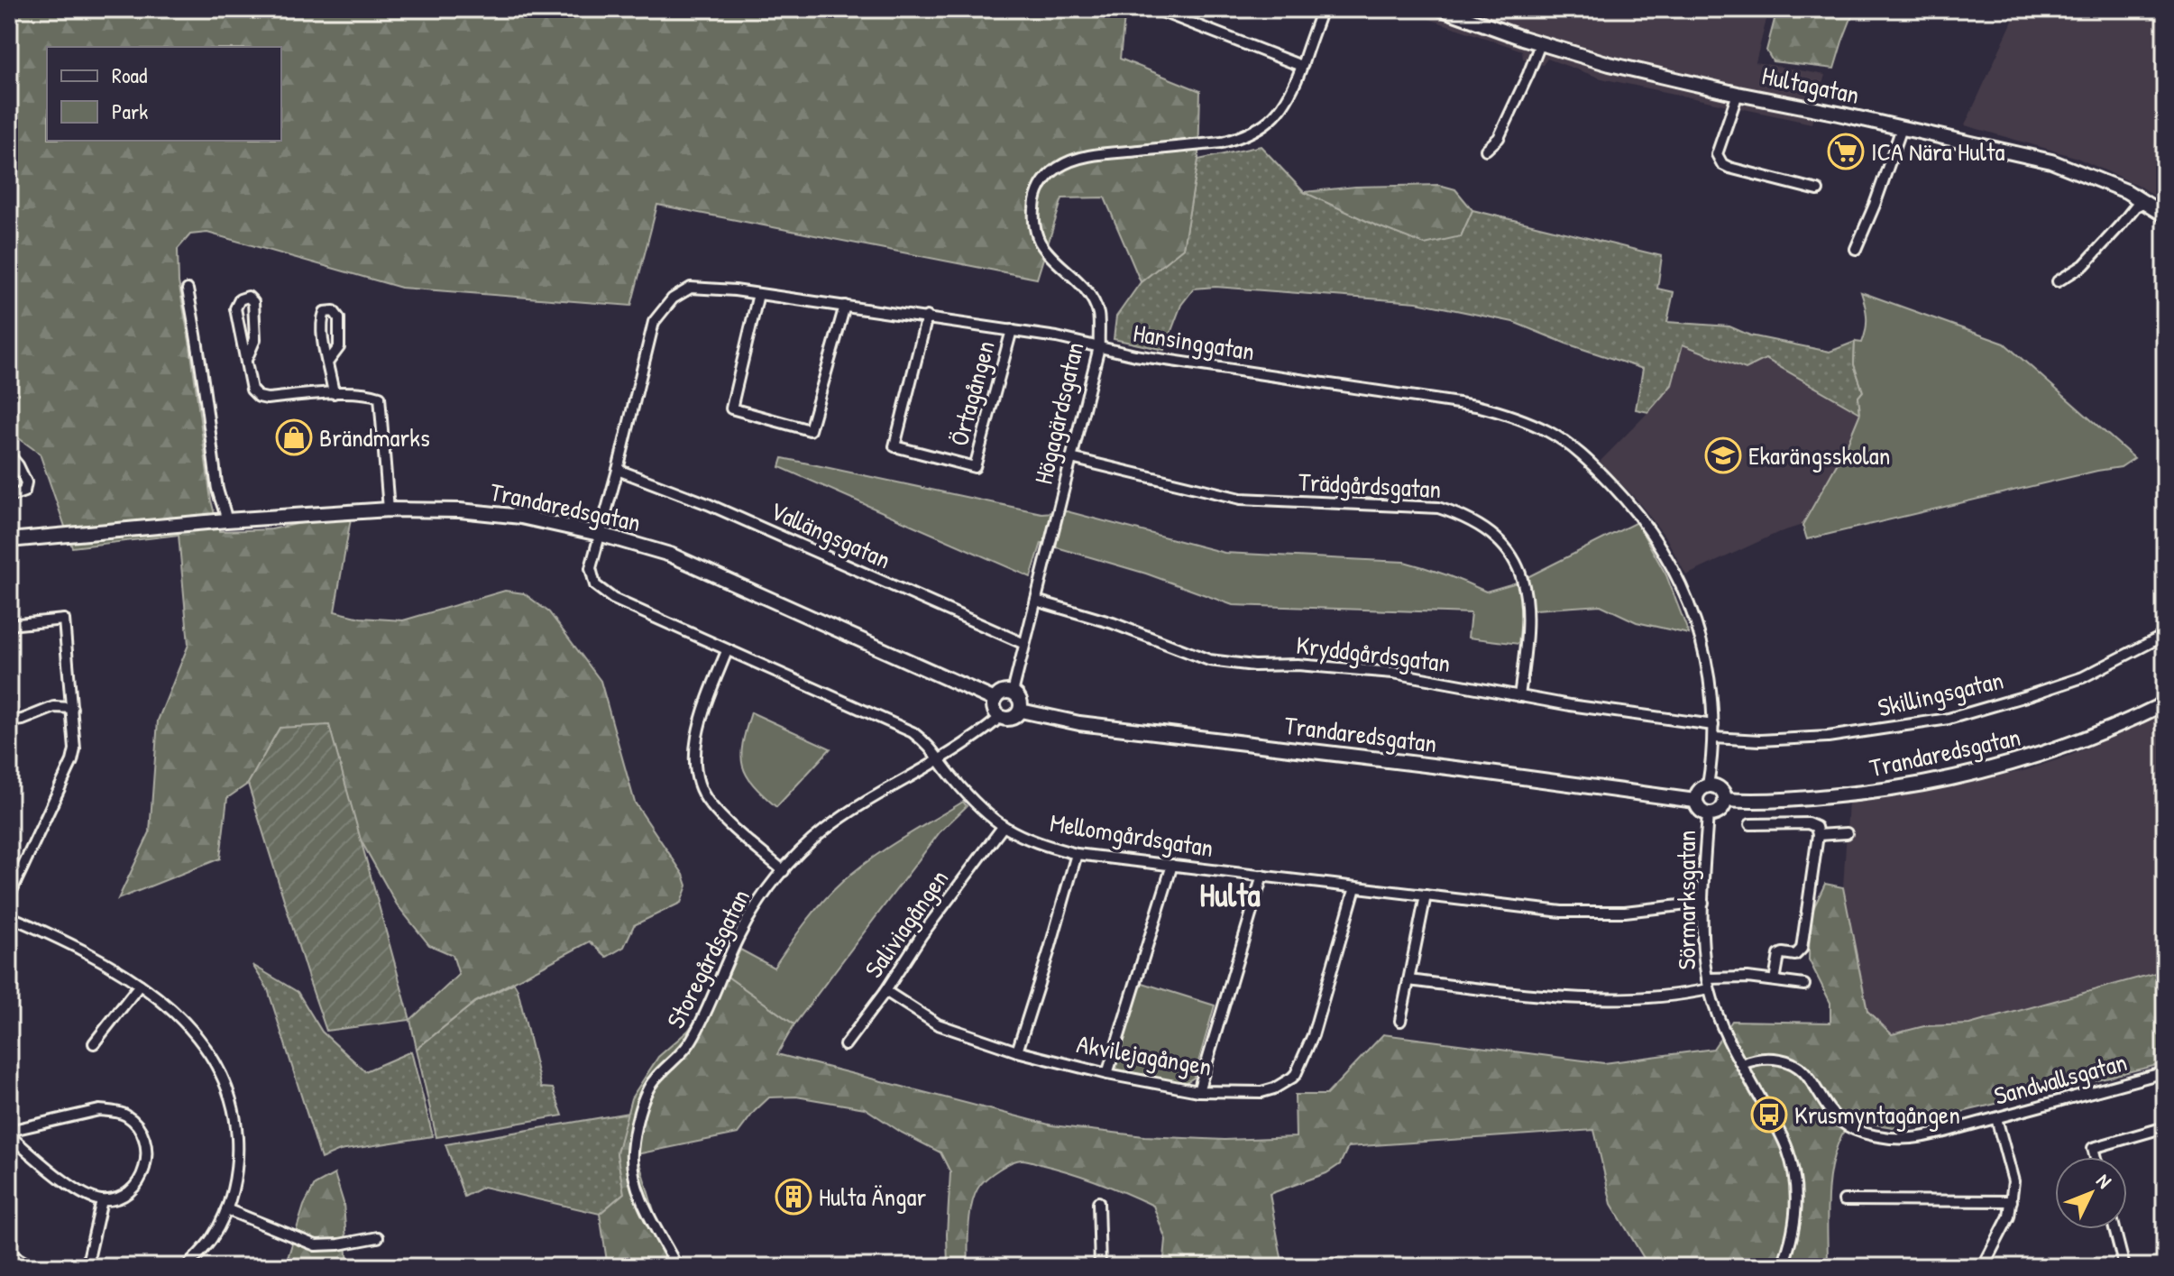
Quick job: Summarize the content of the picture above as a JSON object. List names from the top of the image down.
{
  "streets": {
    "street": [
      "Hultagatan",
      "Hansinggatan",
      "Örtagången",
      "Högagärdsgatan",
      "Trädgårdsgatan",
      "Trandaredsgatan",
      "Vallängsgatan",
      "Kryddgårdsgatan",
      "Skillingsgatan",
      "Mellomgårdsgatan",
      "Sörmarksgatan",
      "Saliviagången",
      "Storegårdsgatan",
      "Akvilejagången",
      "Sandwallsgatan"
    ]
  },
  "crossings": [
    ["Hansinggatan", "Örtagången"],
    ["Hansinggatan", "Högagärdsgatan"],
    ["Hansinggatan", "Trandaredsgatan"],
    ["Hansinggatan", "Vallängsgatan"],
    ["Hansinggatan", "Kryddgårdsgatan"],
    ["Hansinggatan", "Skillingsgatan"],
    ["Hansinggatan", "Mellomgårdsgatan"],
    ["Hansinggatan", "Sörmarksgatan"],
    ["Högagärdsgatan", "Trädgårdsgatan"],
    ["Högagärdsgatan", "Trandaredsgatan"],
    ["Högagärdsgatan", "Vallängsgatan"],
    ["Högagärdsgatan", "Kryddgårdsgatan"],
    ["Högagärdsgatan", "Storegårdsgatan"],
    ["Trädgårdsgatan", "Kryddgårdsgatan"],
    ["Trandaredsgatan", "Mellomgårdsgatan"],
    ["Trandaredsgatan", "Sörmarksgatan"],
    ["Trandaredsgatan", "Storegårdsgatan"],
    ["Mellomgårdsgatan", "Sörmarksgatan"],
    ["Mellomgårdsgatan", "Saliviagången"],
    ["Mellomgårdsgatan", "Storegårdsgatan"],
    ["Mellomgårdsgatan", "Akvilejagången"],
    ["Sörmarksgatan", "Sandwallsgatan"],
    ["Saliviagången", "Akvilejagången"]
  ],
  "districts": ["Hulta"],
  "places": {
    "supermarket": ["ICA Nära Hulta"],
    "shop": ["Brändmarks"],
    "school or university": ["Ekarängsskolan"],
    "bus stop": ["Krusmyntagången"],
    "building": ["Hulta Ängar"]
  },
  "legend": ["Road", "Park"],
  "north": "top right"
}
